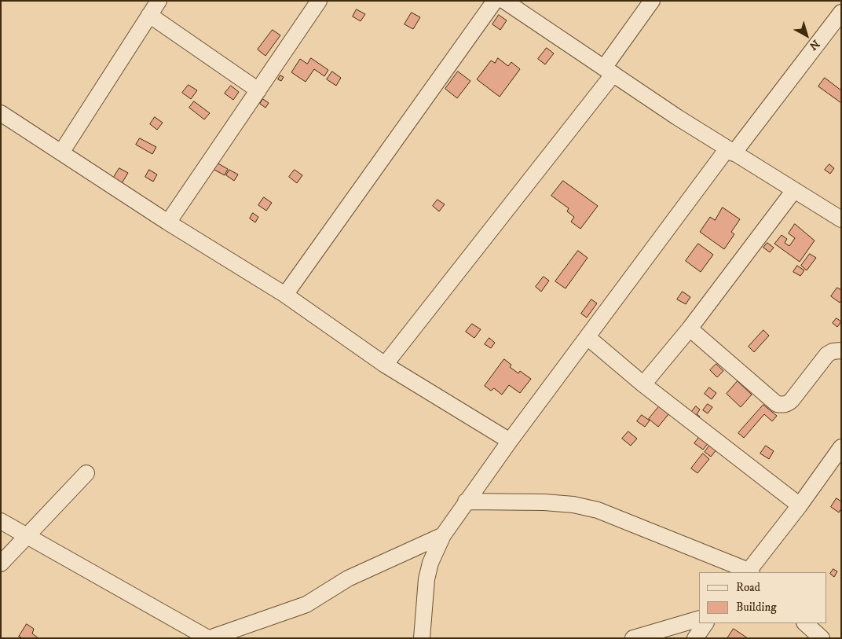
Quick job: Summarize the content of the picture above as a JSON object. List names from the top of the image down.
{
  "legend": ["Road", "Building"],
  "north": "bottom right"
}
